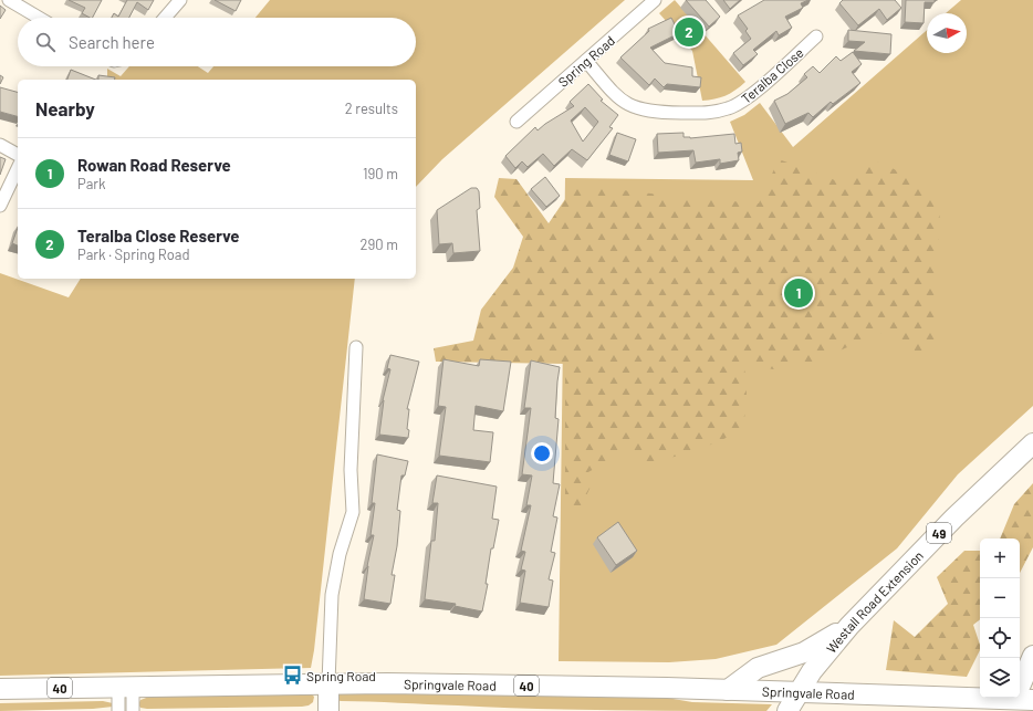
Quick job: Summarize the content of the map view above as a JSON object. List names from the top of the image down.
{
  "streets": {
    "highway": [
      "49",
      "Westall Road Extension",
      "Springvale Road",
      "40"
    ],
    "street": ["Spring Road", "Teralba Close"]
  },
  "crossings": [
    ["Spring Road", "Teralba Close"],
    ["49", "Westall Road Extension"],
    ["49", "Springvale Road"],
    ["Westall Road Extension", "Springvale Road"]
  ],
  "places": {
    "bus stop": ["Spring Road"]
  },
  "north": "right",
  "page": {
    "pins": ["2", "1"],
    "search": "Search here",
    "heading": ["Nearby", "2 results"],
    "list": [
      {
        "mark": "1",
        "name": "Rowan Road Reserve",
        "note": "Park",
        "value": "190 m"
      },
      {
        "mark": "2",
        "name": "Teralba Close Reserve",
        "note": "Park · Spring Road",
        "value": "290 m"
      }
    ],
    "map_buttons": ["+", "−"]
  }
}
